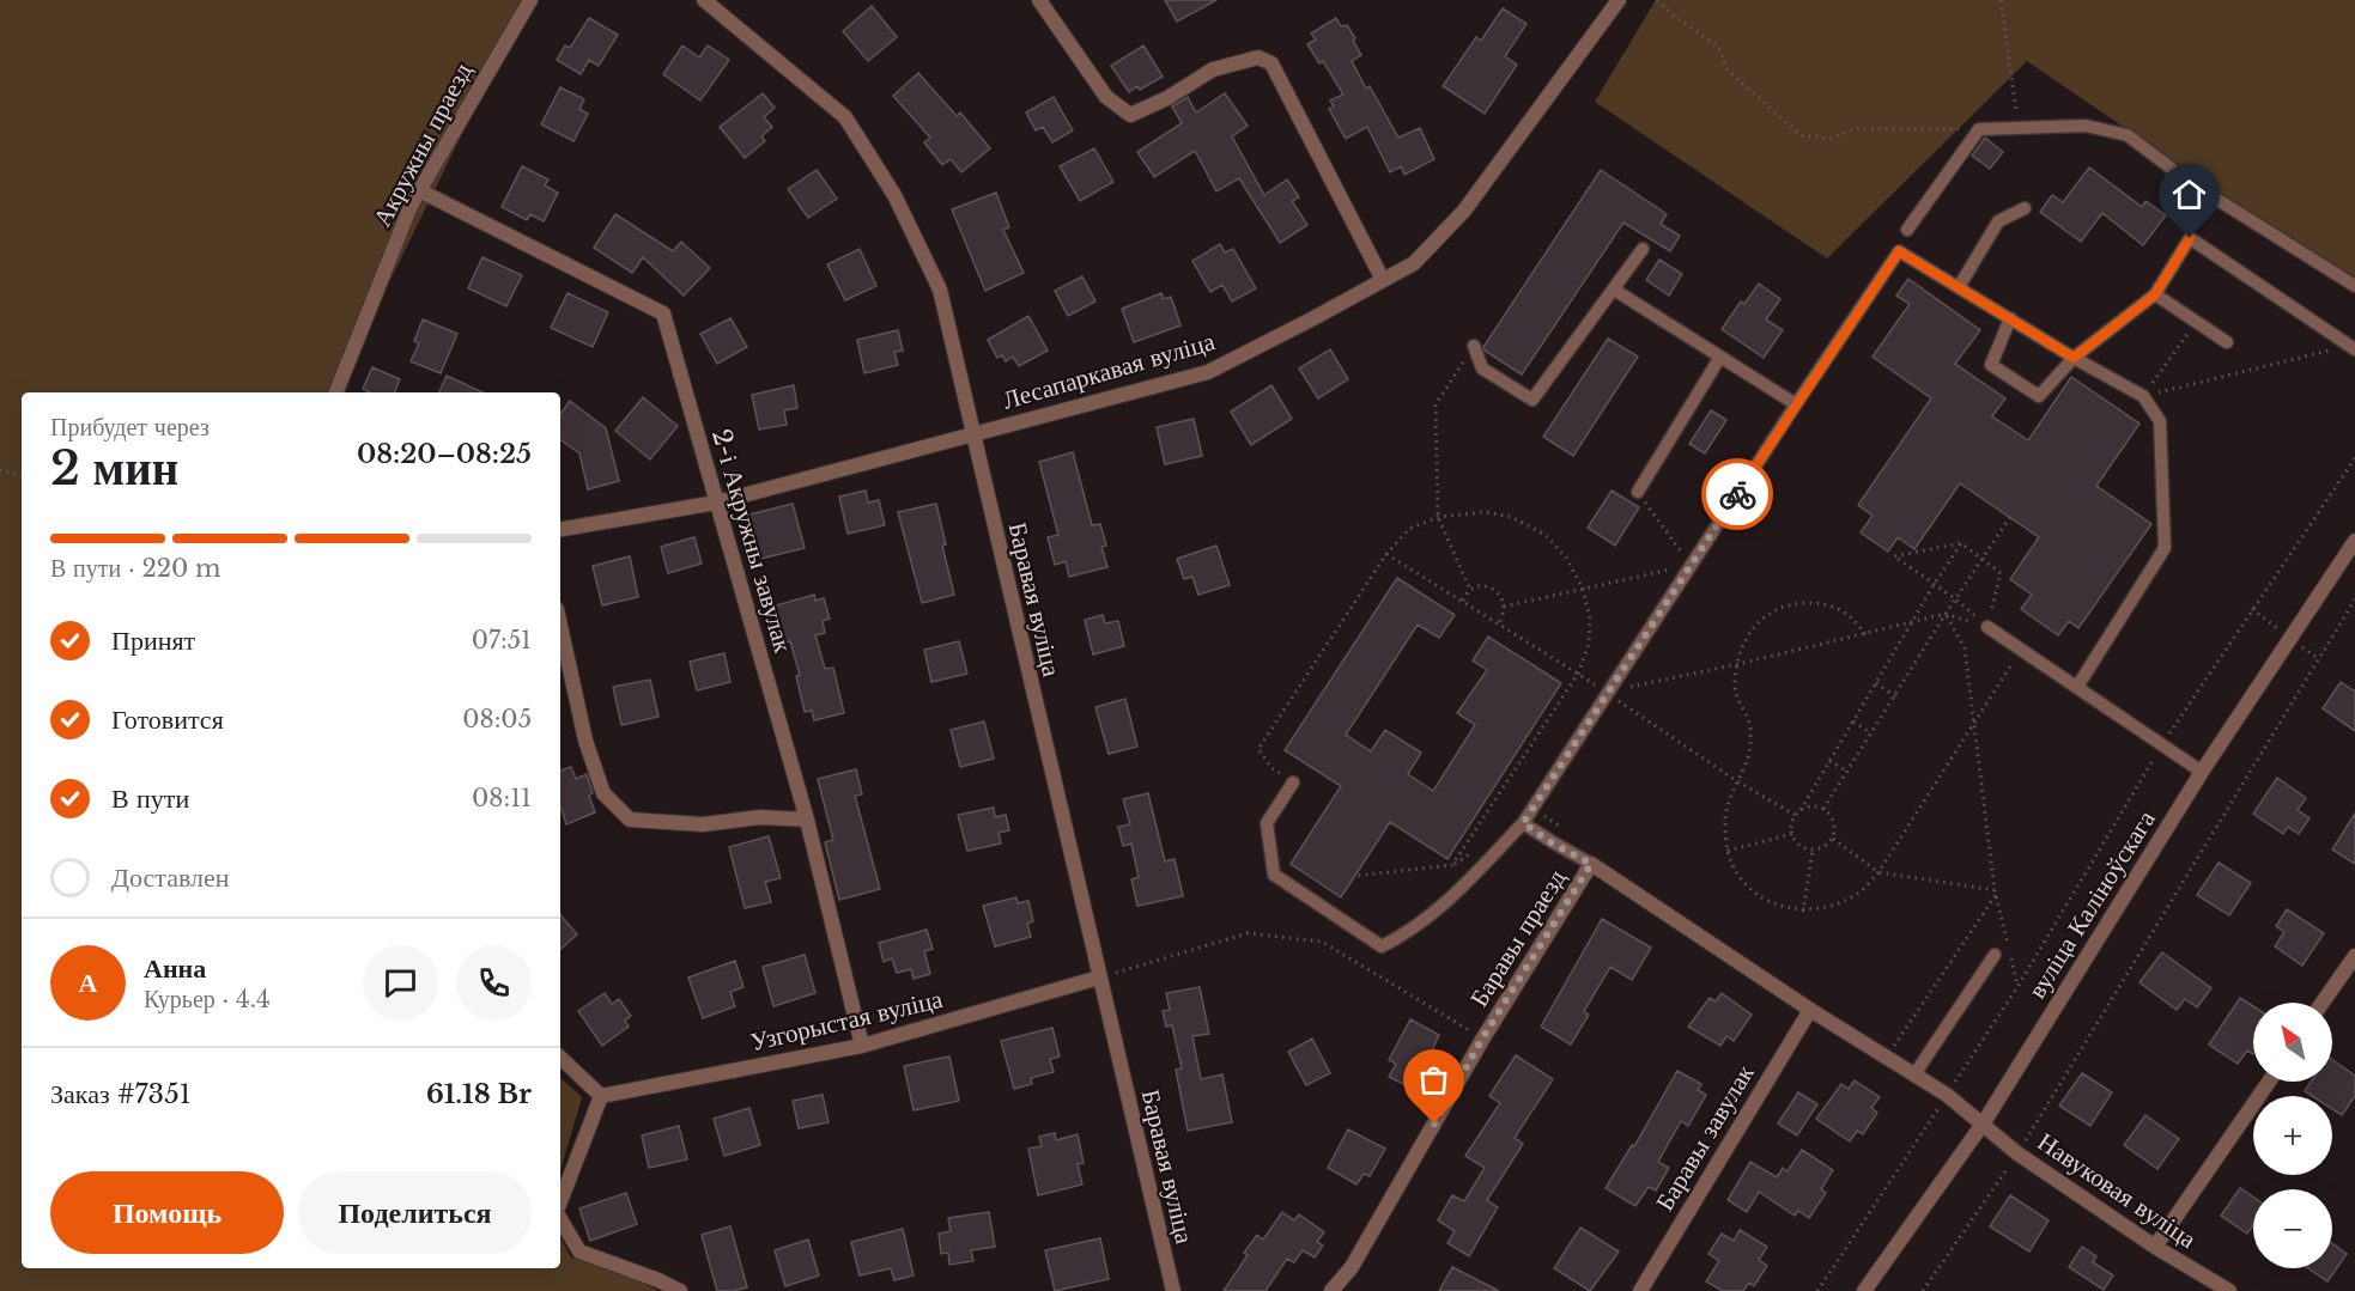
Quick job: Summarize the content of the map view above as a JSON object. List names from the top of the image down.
{
  "streets": {
    "street": [
      "Акружны праезд",
      "Лесапаркавая вуліца",
      "2-і Акружны завулак",
      "Баравая вуліца",
      "вуліца Каліноўскага",
      "Баравы праезд",
      "Узгорыстая вуліца",
      "Баравы завулак",
      "Навуковая вуліца"
    ]
  },
  "crossings": [
    ["Акружны праезд", "2-і Акружны завулак"],
    ["Лесапаркавая вуліца", "2-і Акружны завулак"],
    ["Лесапаркавая вуліца", "Баравая вуліца"],
    ["2-і Акружны завулак", "Узгорыстая вуліца"],
    ["Баравая вуліца", "Узгорыстая вуліца"],
    ["вуліца Каліноўскага", "Баравы праезд"],
    ["вуліца Каліноўскага", "Навуковая вуліца"],
    ["Баравы праезд", "Баравы завулак"],
    ["Баравы праезд", "Навуковая вуліца"]
  ],
  "north": "top left",
  "page": {
    "heading": ["2 мин", "Прибудет через", "08:20–08:25"],
    "panel": [
      "Анна",
      "Курьер · 4.4",
      "Заказ #7351",
      "61.18 Br"
    ],
    "bar": "В пути · 220 m",
    "list": [
      ["Принят", "07:51"],
      ["Готовится", "08:05"],
      ["В пути", "08:11"],
      "Доставлен"
    ],
    "round": "А",
    "map_buttons": ["+", "−"],
    "buttons": ["Помощь", "Поделиться"]
  }
}
